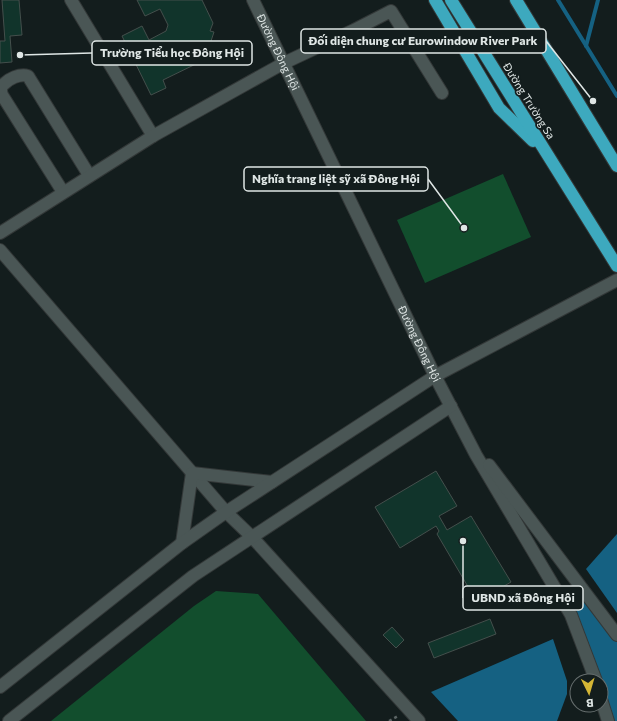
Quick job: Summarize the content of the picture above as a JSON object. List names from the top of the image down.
{
  "streets": {
    "highway": ["Đường Trường Sa"],
    "street": ["Đường Đông Hội"]
  },
  "places": [
    "Trường Tiểu học Đông Hội",
    "Đối diện chung cư Eurowindow River Park",
    "Nghĩa trang liệt sỹ xã Đông Hội",
    "UBND xã Đông Hội"
  ],
  "north": "bottom"
}
